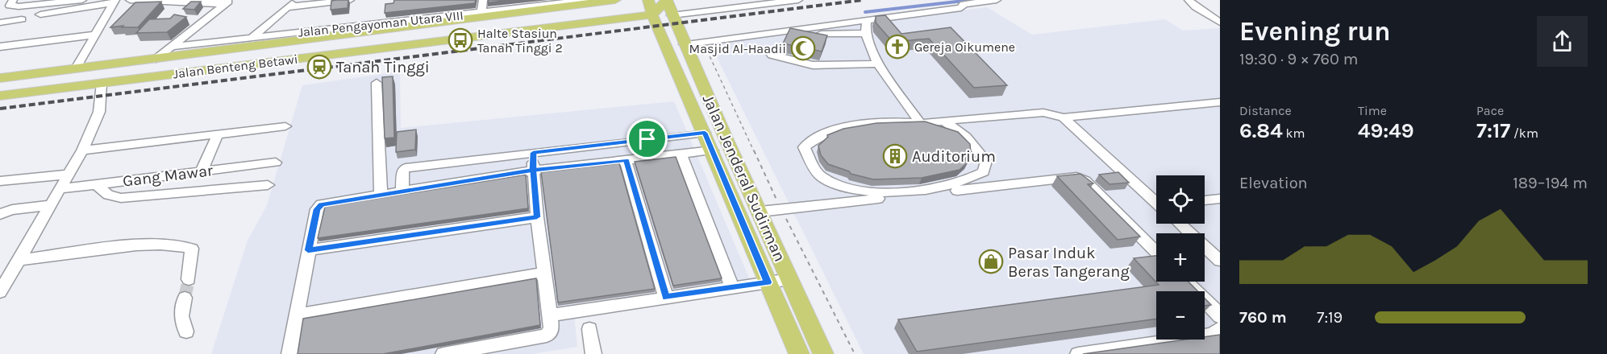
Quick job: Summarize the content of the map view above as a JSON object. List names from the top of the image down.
{
  "streets": {
    "main road": ["Jalan Benteng Betawi", "Jalan Jenderal Sudirman"],
    "street": ["Jalan Pengayoman Utara VIII", "Gang Mawar"]
  },
  "crossings": [
    ["Jalan Benteng Betawi", "Jalan Jenderal Sudirman"]
  ],
  "places": {
    "bus stop": ["Halte Stasiun Tanah Tinggi 2"],
    "church": ["Gereja Oikumene"],
    "mosque": ["Masjid Al-Haadii"],
    "station": ["Tanah Tinggi"],
    "building": ["Auditorium"],
    "shop": ["Pasar Induk Beras Tangerang"]
  },
  "page": {
    "heading": ["Evening run", "19:30 · 9 × 760 m"],
    "stats": [
      ["Distance", "6.84 km"],
      ["Time", "49:49"],
      ["Pace", "7:17 /km"]
    ],
    "chart": ["Elevation", "189–194 m"],
    "map_buttons": ["+", "−"],
    "list": [
      {
        "name": "760 m",
        "note": "7:19"
      }
    ]
  }
}
